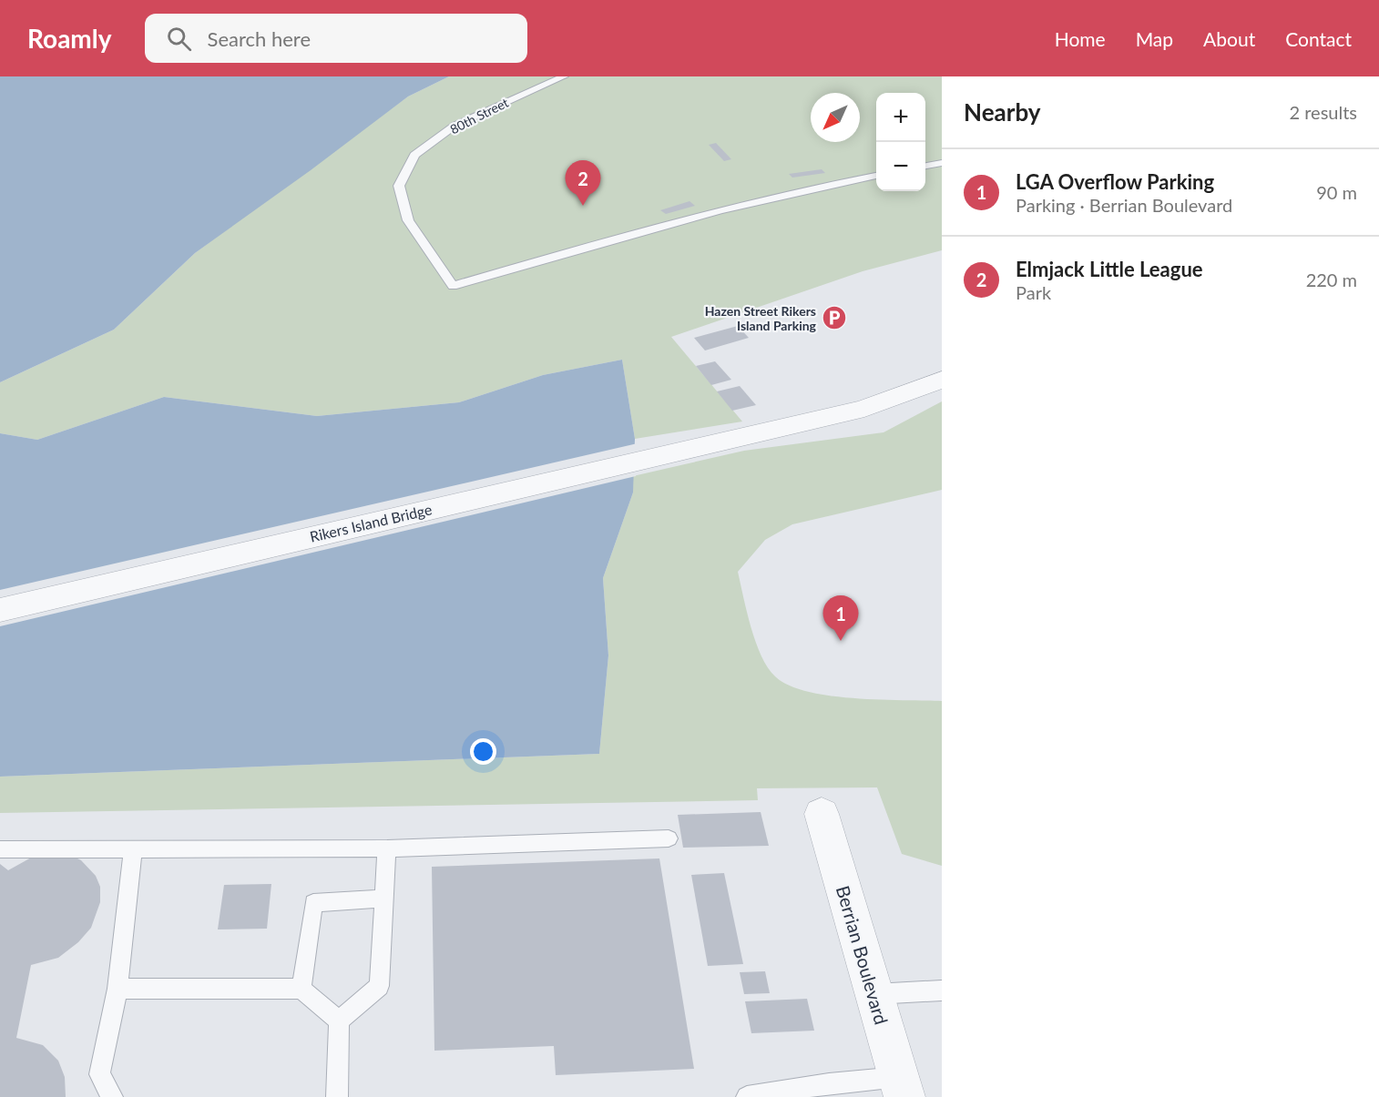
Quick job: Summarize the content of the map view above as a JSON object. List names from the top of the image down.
{
  "streets": {
    "street": ["Rikers Island Bridge", "Berrian Boulevard"],
    "lane": ["80th Street"]
  },
  "places": {
    "parking": ["Hazen Street Rikers Island Parking"]
  },
  "north": "bottom left",
  "page": {
    "header": "Roamly",
    "search": "Search here",
    "nav": [
      "Home",
      "Map",
      "About",
      "Contact"
    ],
    "heading": ["Nearby", "2 results"],
    "map_buttons": ["+", "−"],
    "list": [
      {
        "mark": "1",
        "name": "LGA Overflow Parking",
        "note": "Parking · Berrian Boulevard",
        "value": "90 m"
      },
      {
        "mark": "2",
        "name": "Elmjack Little League",
        "note": "Park",
        "value": "220 m"
      }
    ],
    "pins": ["2", "1"]
  }
}
